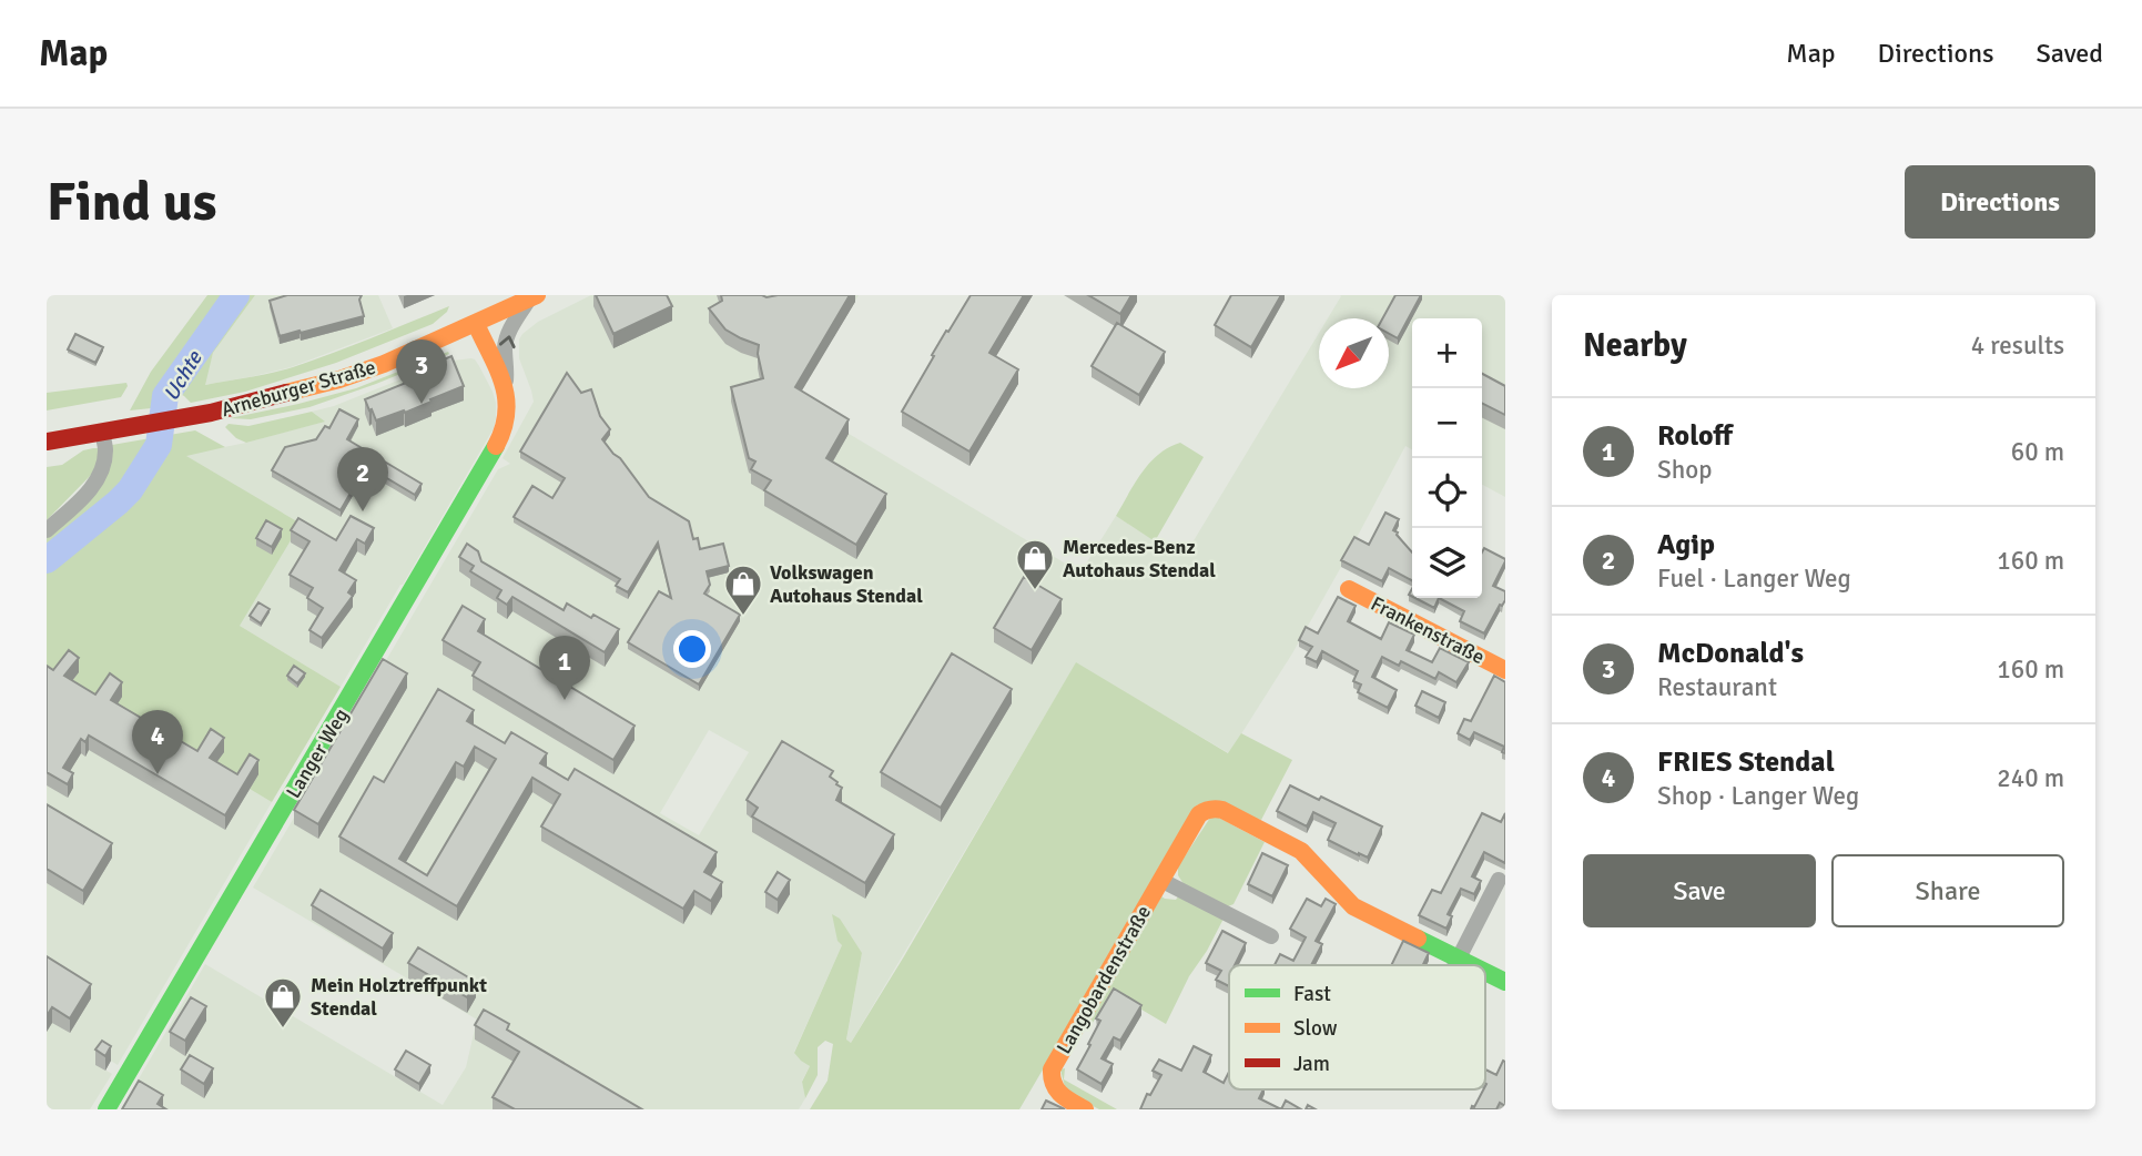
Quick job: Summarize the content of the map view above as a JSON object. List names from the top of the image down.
{
  "streets": {
    "street": [
      "Arneburger Straße",
      "Frankenstraße",
      "Langer Weg",
      "Langobardenstraße"
    ]
  },
  "crossings": [
    ["Arneburger Straße", "Langer Weg"]
  ],
  "water": ["Uchte"],
  "places": {
    "shop": ["Mercedes-Benz Autohaus Stendal", "Volkswagen Autohaus Stendal", "Mein Holztreffpunkt Stendal"]
  },
  "legend": ["Fast", "Slow", "Jam"],
  "north": "bottom left",
  "page": {
    "header": "Map",
    "nav": ["Map", "Directions", "Saved"],
    "buttons": [
      "Directions",
      ["Save", "Share"]
    ],
    "title": "Find us",
    "heading": ["Nearby", "4 results"],
    "map_buttons": ["+", "−"],
    "pins": [
      "3",
      "2",
      "1",
      "4"
    ],
    "list": [
      {
        "mark": "1",
        "name": "Roloff",
        "note": "Shop",
        "value": "60 m"
      },
      {
        "mark": "2",
        "name": "Agip",
        "note": "Fuel · Langer Weg",
        "value": "160 m"
      },
      {
        "mark": "3",
        "name": "McDonald's",
        "note": "Restaurant",
        "value": "160 m"
      },
      {
        "mark": "4",
        "name": "FRIES Stendal",
        "note": "Shop · Langer Weg",
        "value": "240 m"
      }
    ]
  }
}
